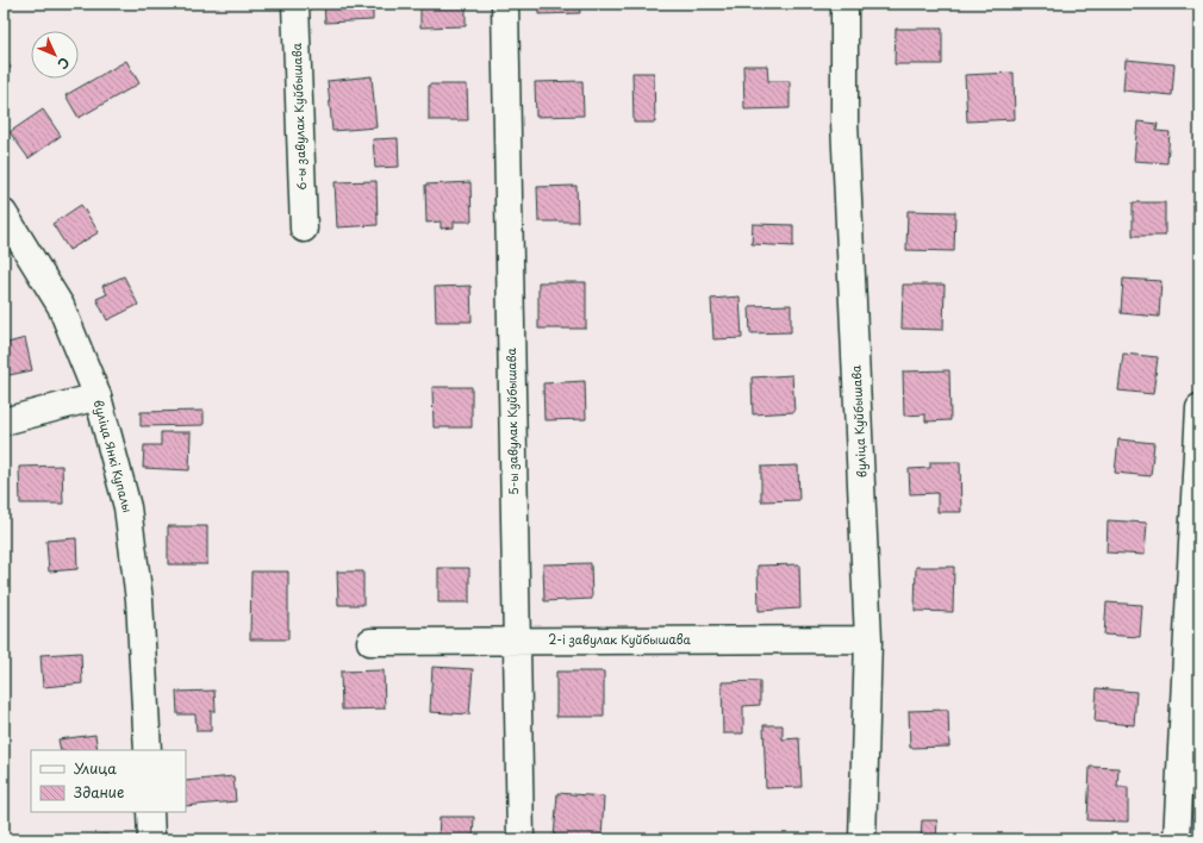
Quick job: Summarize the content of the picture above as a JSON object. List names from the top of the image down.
{
  "streets": {
    "street": [
      "6-ы завулак Куйбышава",
      "5-ы завулак Куйбышава",
      "вуліца Куйбышава",
      "вуліца Янкі Купалы",
      "2-і завулак Куйбышава"
    ]
  },
  "crossings": [
    ["5-ы завулак Куйбышава", "2-і завулак Куйбышава"],
    ["вуліца Куйбышава", "2-і завулак Куйбышава"]
  ],
  "legend": ["Улица", "Здание"],
  "north": "bottom right"
}
